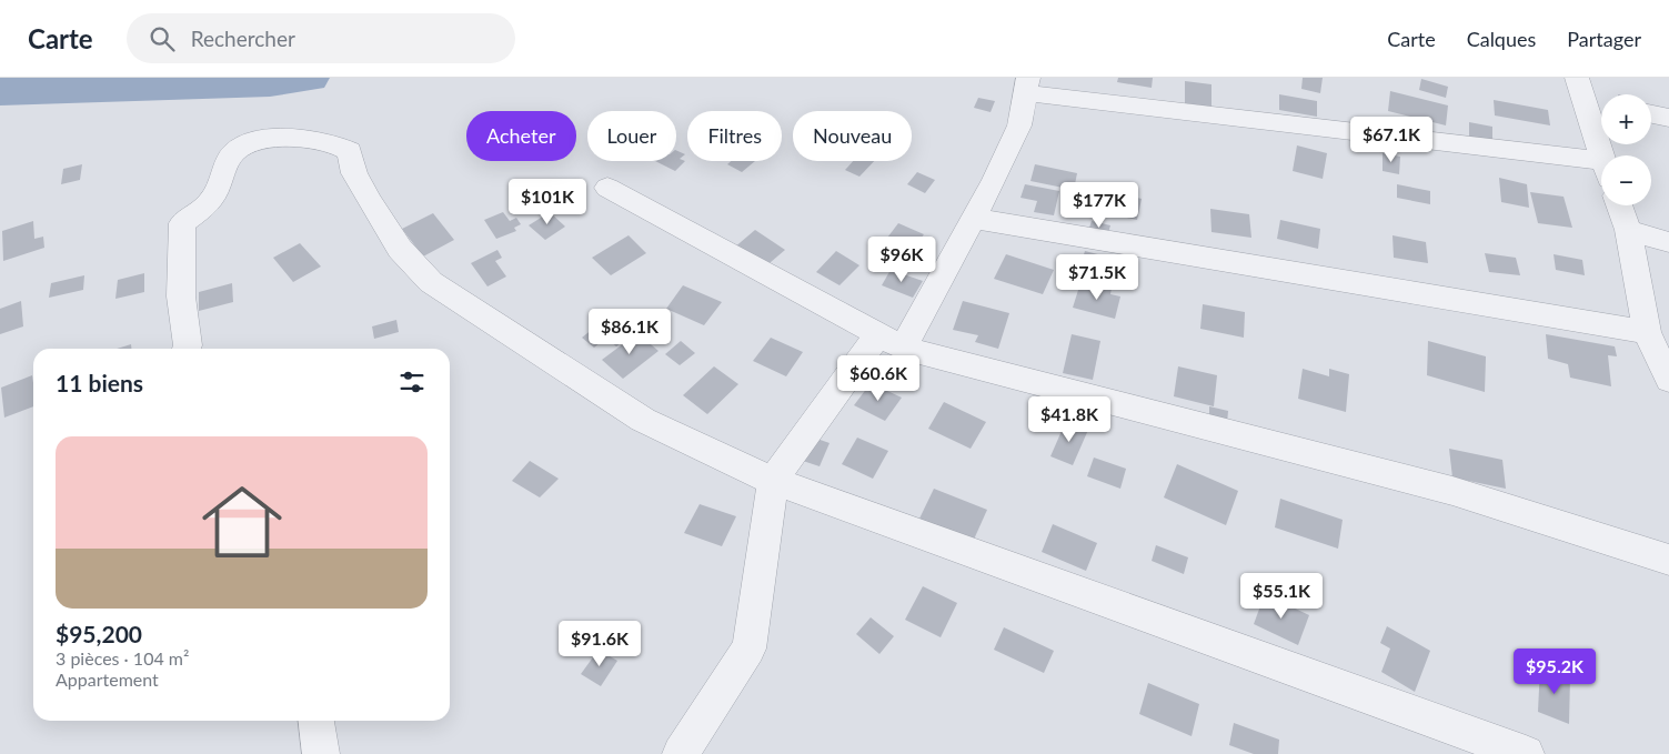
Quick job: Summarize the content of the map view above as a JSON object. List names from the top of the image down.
{
  "page": {
    "header": "Carte",
    "search": "Rechercher",
    "nav": ["Carte", "Calques", "Partager"],
    "map_buttons": ["+", "−"],
    "chip": [
      "Acheter",
      "Louer",
      "Filtres",
      "Nouveau"
    ],
    "price": [
      "$67.1K",
      "$101K",
      "$177K",
      "$96K",
      "$71.5K",
      "$86.1K",
      "$60.6K",
      "$41.8K",
      "$55.1K",
      "$91.6K",
      "$95.2K"
    ],
    "heading": "11 biens",
    "list": [
      {
        "name": "$95,200",
        "note": "3 pièces · 104 m² · Appartement"
      }
    ]
  }
}
